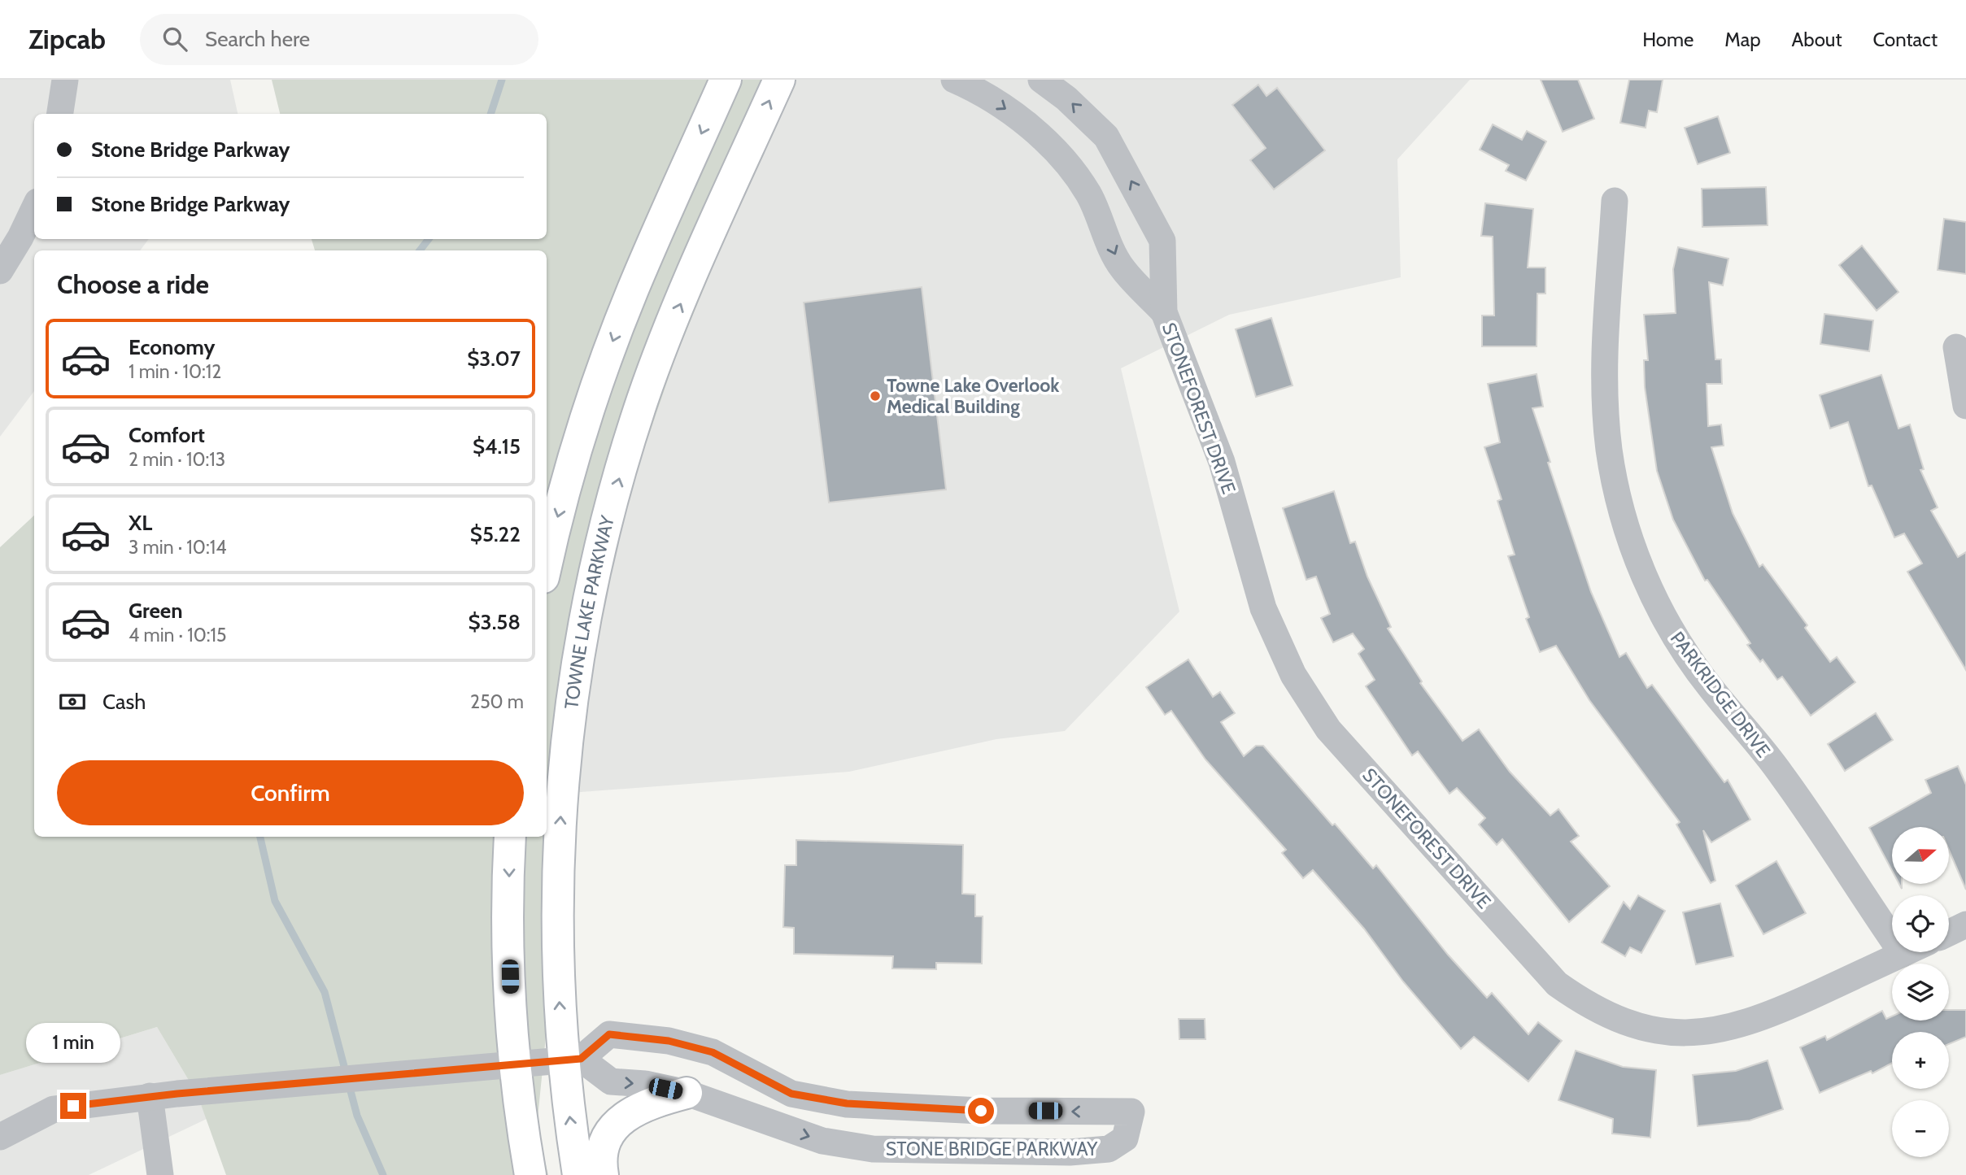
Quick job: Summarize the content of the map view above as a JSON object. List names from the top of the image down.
{
  "streets": {
    "main road": ["TOWNE LAKE PARKWAY"],
    "street": ["STONEFOREST DRIVE", "PARKRIDGE DRIVE", "STONE BRIDGE PARKWAY"]
  },
  "crossings": [
    ["STONEFOREST DRIVE", "PARKRIDGE DRIVE"],
    ["TOWNE LAKE PARKWAY", "STONE BRIDGE PARKWAY"]
  ],
  "places": ["Towne Lake Overlook Medical Building"],
  "north": "right",
  "page": {
    "header": "Zipcab",
    "search": "Search here",
    "nav": [
      "Home",
      "Map",
      "About",
      "Contact"
    ],
    "banner": ["Stone Bridge Parkway", "Stone Bridge Parkway"],
    "heading": "Choose a ride",
    "list": [
      {
        "name": "Economy",
        "note": "1 min · 10:12",
        "value": "$3.07"
      },
      {
        "name": "Comfort",
        "note": "2 min · 10:13",
        "value": "$4.15"
      },
      {
        "name": "XL",
        "note": "3 min · 10:14",
        "value": "$5.22"
      },
      {
        "name": "Green",
        "note": "4 min · 10:15",
        "value": "$3.58"
      }
    ],
    "pay": ["Cash", "250 m"],
    "buttons": "Confirm",
    "map_buttons": ["+", "−"],
    "bubble": "1 min"
  }
}
